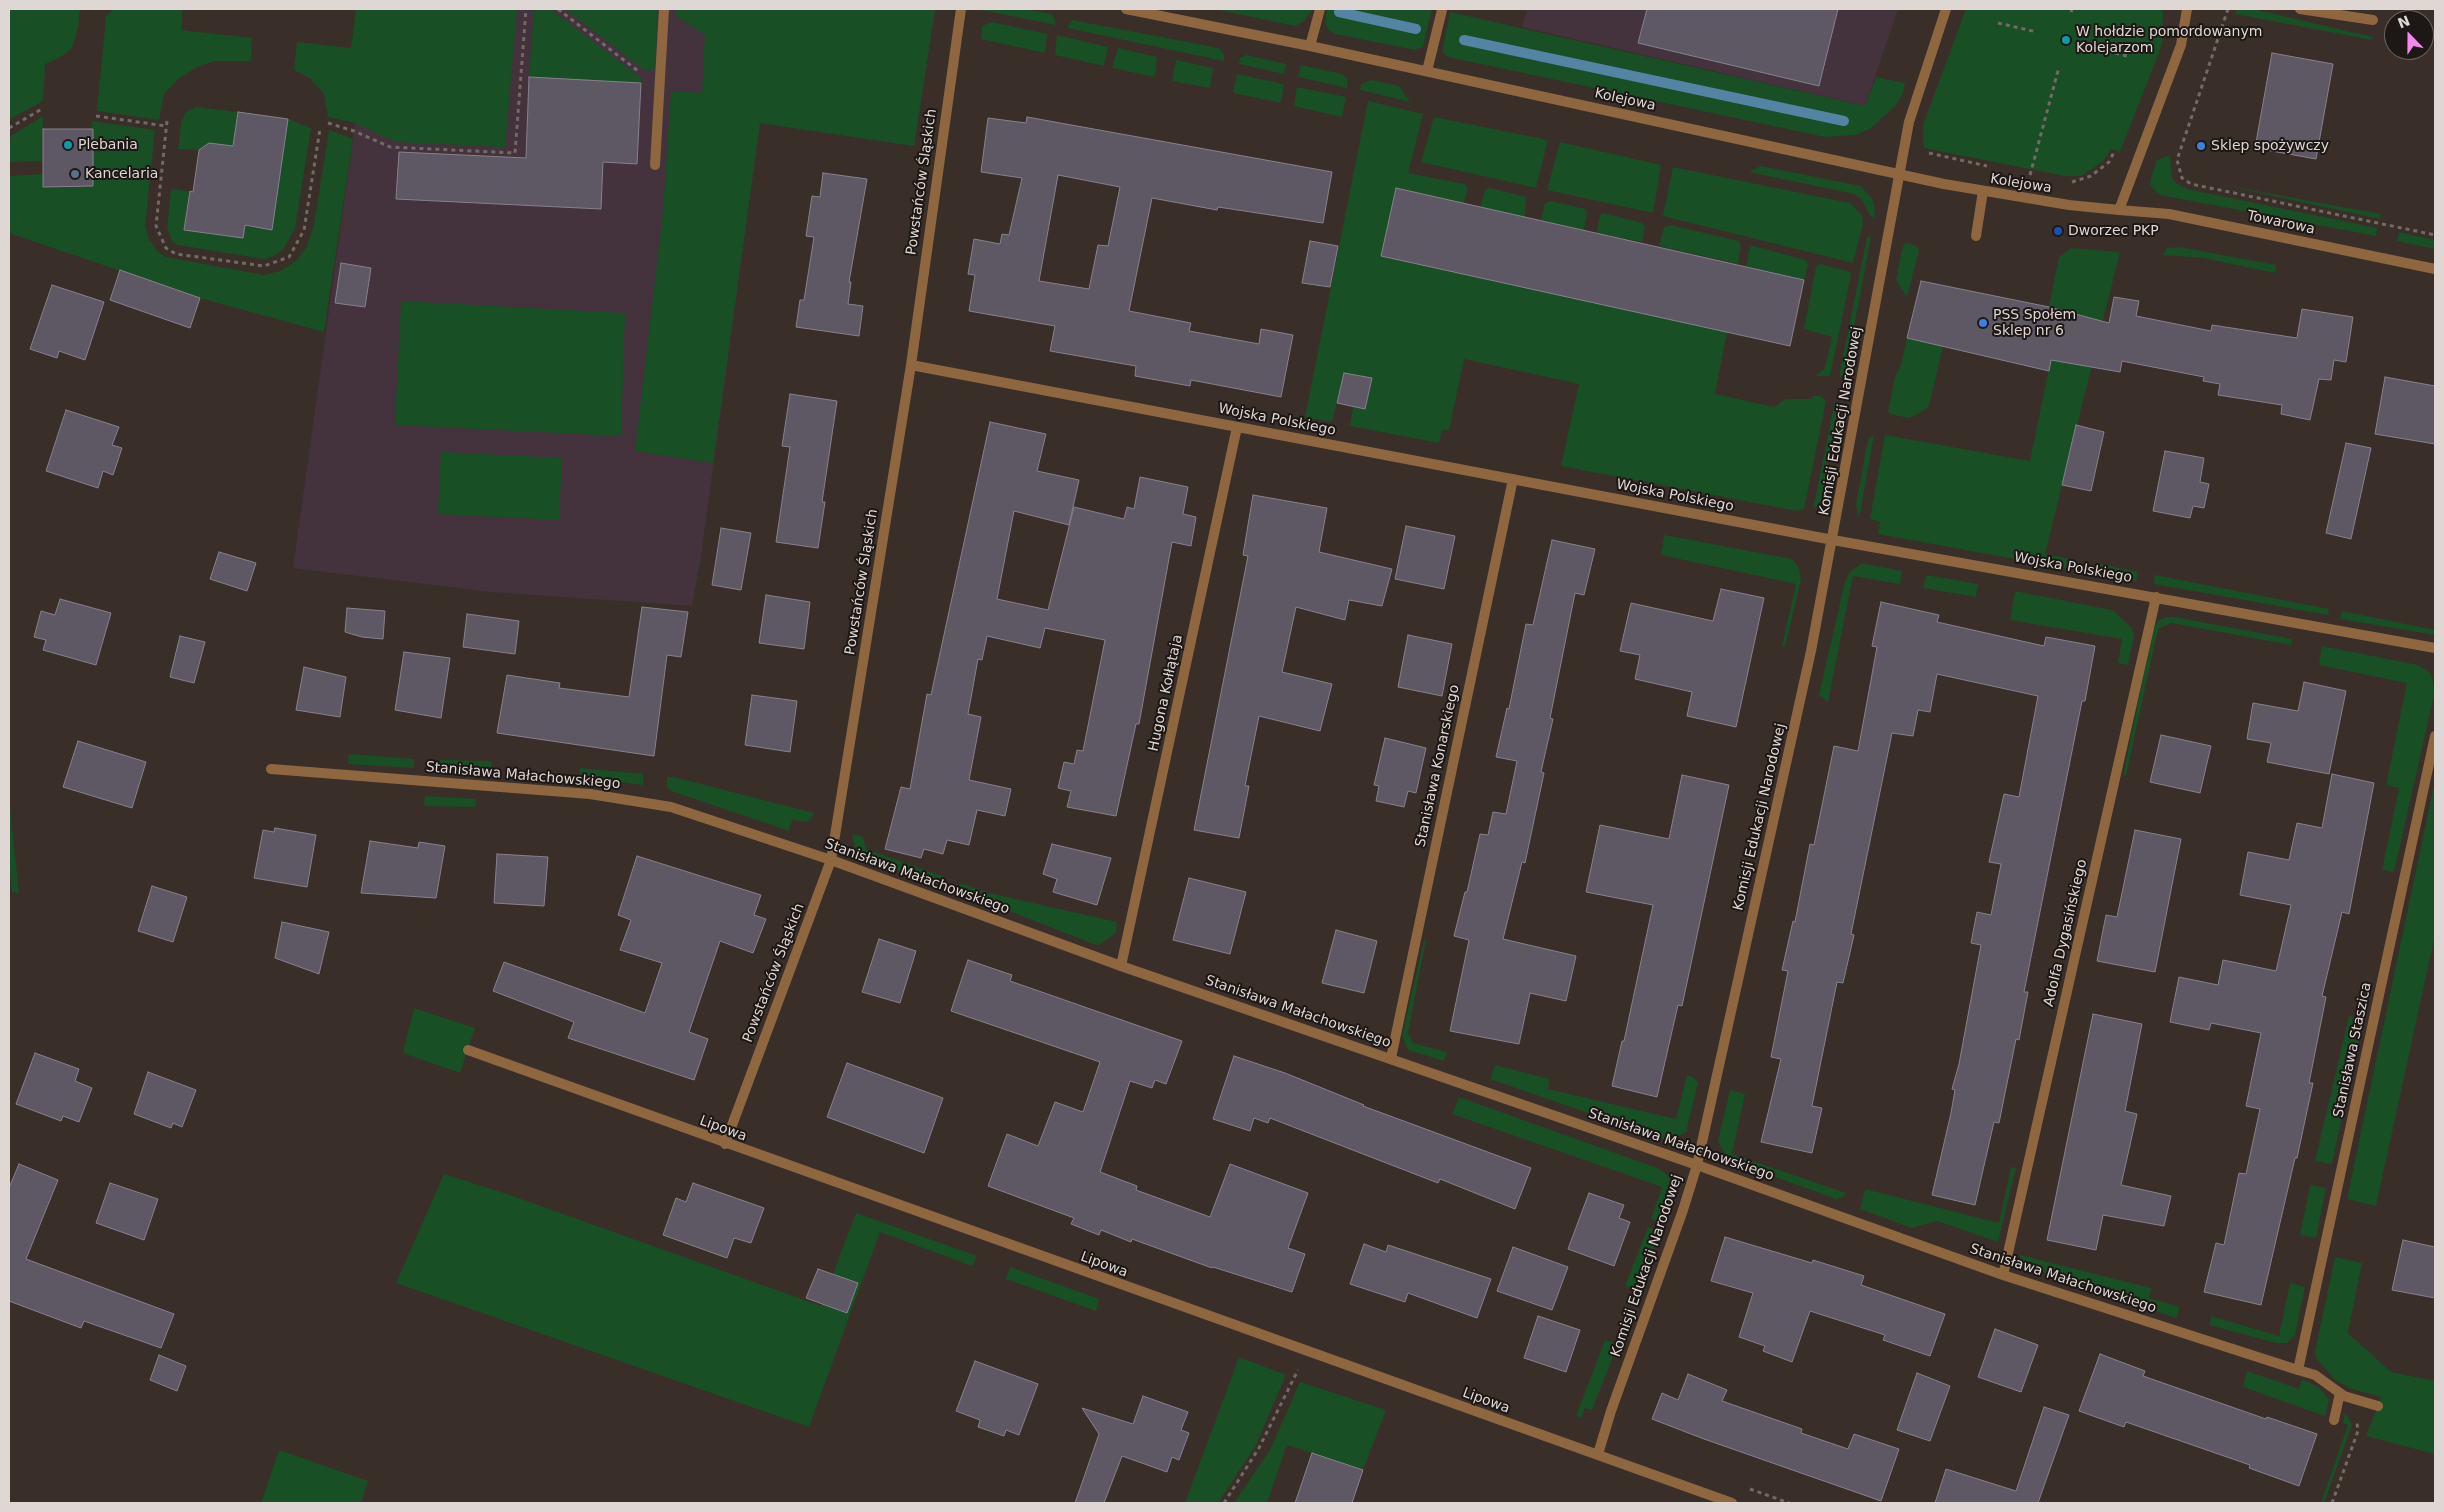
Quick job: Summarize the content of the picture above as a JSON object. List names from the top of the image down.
{
  "streets": {
    "street": [
      "Kolejowa",
      "Powstańców Śląskich",
      "Towarowa",
      "Wojska Polskiego",
      "Komisji Edukacji Narodowej",
      "Hugona Kołłątaja",
      "Stanisława Konarskiego",
      "Stanisława Małachowskiego",
      "Adolfa Dygasińskiego",
      "Stanisława Staszica",
      "Lipowa"
    ]
  },
  "crossings": [
    ["Kolejowa", "Towarowa"],
    ["Kolejowa", "Komisji Edukacji Narodowej"],
    ["Powstańców Śląskich", "Wojska Polskiego"],
    ["Powstańców Śląskich", "Stanisława Małachowskiego"],
    ["Powstańców Śląskich", "Lipowa"],
    ["Wojska Polskiego", "Komisji Edukacji Narodowej"],
    ["Wojska Polskiego", "Hugona Kołłątaja"],
    ["Wojska Polskiego", "Stanisława Konarskiego"],
    ["Wojska Polskiego", "Adolfa Dygasińskiego"],
    ["Komisji Edukacji Narodowej", "Stanisława Małachowskiego"],
    ["Komisji Edukacji Narodowej", "Lipowa"],
    ["Hugona Kołłątaja", "Stanisława Małachowskiego"],
    ["Stanisława Konarskiego", "Stanisława Małachowskiego"],
    ["Stanisława Małachowskiego", "Adolfa Dygasińskiego"],
    ["Stanisława Małachowskiego", "Stanisława Staszica"]
  ],
  "places": [
    "W hołdzie pomordowanym Kolejarzom",
    "Plebania",
    "Sklep spożywczy",
    "Kancelaria",
    "Dworzec PKP",
    "PSS Społem Sklep nr 6"
  ],
  "north": "top"
}
